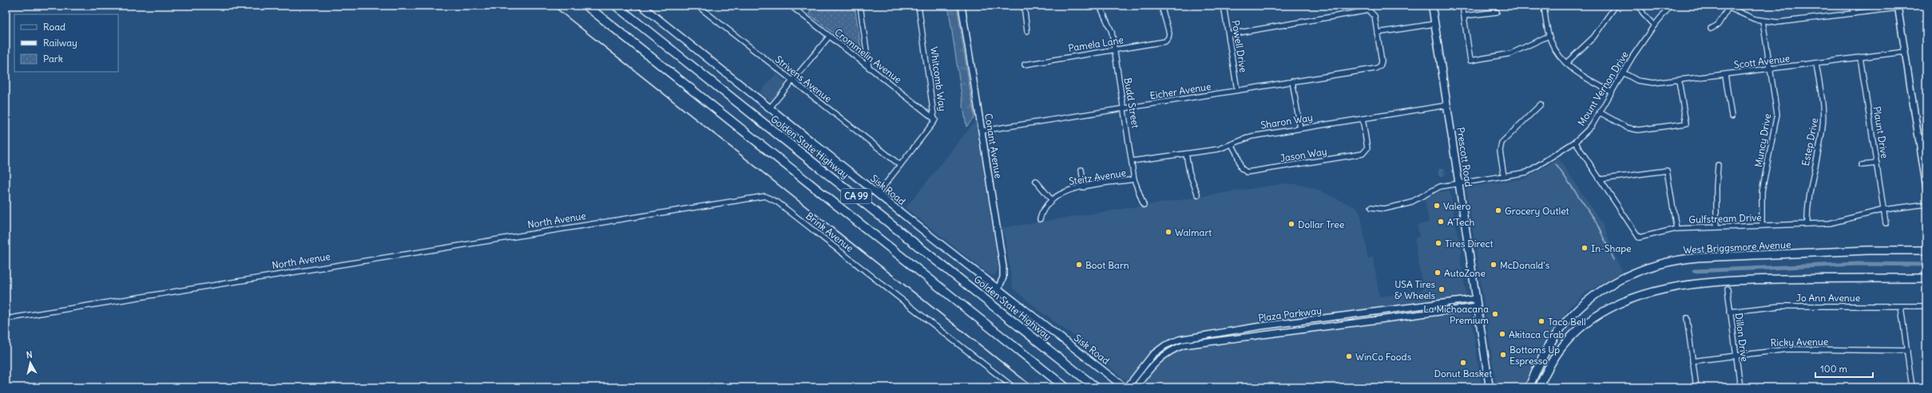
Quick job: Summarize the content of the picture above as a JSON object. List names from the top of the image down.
{
  "streets": {
    "highway": ["Golden State Highway", "CA 99"],
    "main road": ["Prescott Road", "Sisk Road", "West Briggsmore Avenue"],
    "street": [
      "Pamela Lane",
      "Powell Drive",
      "Crommelin Avenue",
      "Scott Avenue",
      "Strivens Avenue",
      "Whitcomb Way",
      "Mount Vernon Drive",
      "Eicher Avenue",
      "Budd Street",
      "Sharon Way",
      "Plaunt Drive",
      "Muncy Drive",
      "Estep Drive",
      "Conant Avenue",
      "Jason Way",
      "Steitz Avenue",
      "Gulfstream Drive",
      "North Avenue",
      "Brink Avenue",
      "Jo Ann Avenue",
      "Plaza Parkway",
      "Dillon Drive",
      "Ricky Avenue"
    ]
  },
  "crossings": [
    ["Pamela Lane", "Budd Street"],
    ["Powell Drive", "Eicher Avenue"],
    ["Crommelin Avenue", "Whitcomb Way"],
    ["Scott Avenue", "Mount Vernon Drive"],
    ["Scott Avenue", "Plaunt Drive"],
    ["Scott Avenue", "Muncy Drive"],
    ["Scott Avenue", "Estep Drive"],
    ["Strivens Avenue", "Whitcomb Way"],
    ["Whitcomb Way", "Sisk Road"],
    ["Mount Vernon Drive", "Prescott Road"],
    ["Mount Vernon Drive", "Gulfstream Drive"],
    ["Eicher Avenue", "Budd Street"],
    ["Eicher Avenue", "Conant Avenue"],
    ["Budd Street", "Sharon Way"],
    ["Budd Street", "Steitz Avenue"],
    ["Sharon Way", "Jason Way"],
    ["Sharon Way", "Prescott Road"],
    ["Plaunt Drive", "Gulfstream Drive"],
    ["Muncy Drive", "Gulfstream Drive"],
    ["Estep Drive", "Gulfstream Drive"],
    ["Conant Avenue", "Sisk Road"],
    ["Prescott Road", "Plaza Parkway"],
    ["Sisk Road", "Plaza Parkway"],
    ["North Avenue", "Brink Avenue"],
    ["Jo Ann Avenue", "Dillon Drive"],
    ["Dillon Drive", "Ricky Avenue"]
  ],
  "places": [
    "Valero",
    "Grocery Outlet",
    "A'Tech",
    "Dollar Tree",
    "Walmart",
    "Tires Direct",
    "In-Shape",
    "Boot Barn",
    "McDonald's",
    "AutoZone",
    "USA Tires & Wheels",
    "La Michoacana Premium",
    "Taco Bell",
    "Akitaca Crab",
    "Bottoms Up Espresso",
    "WinCo Foods",
    "Donut Basket"
  ],
  "legend": ["Road", "Railway", "Park"],
  "scale_bar": "100 m",
  "north": "top"
}
